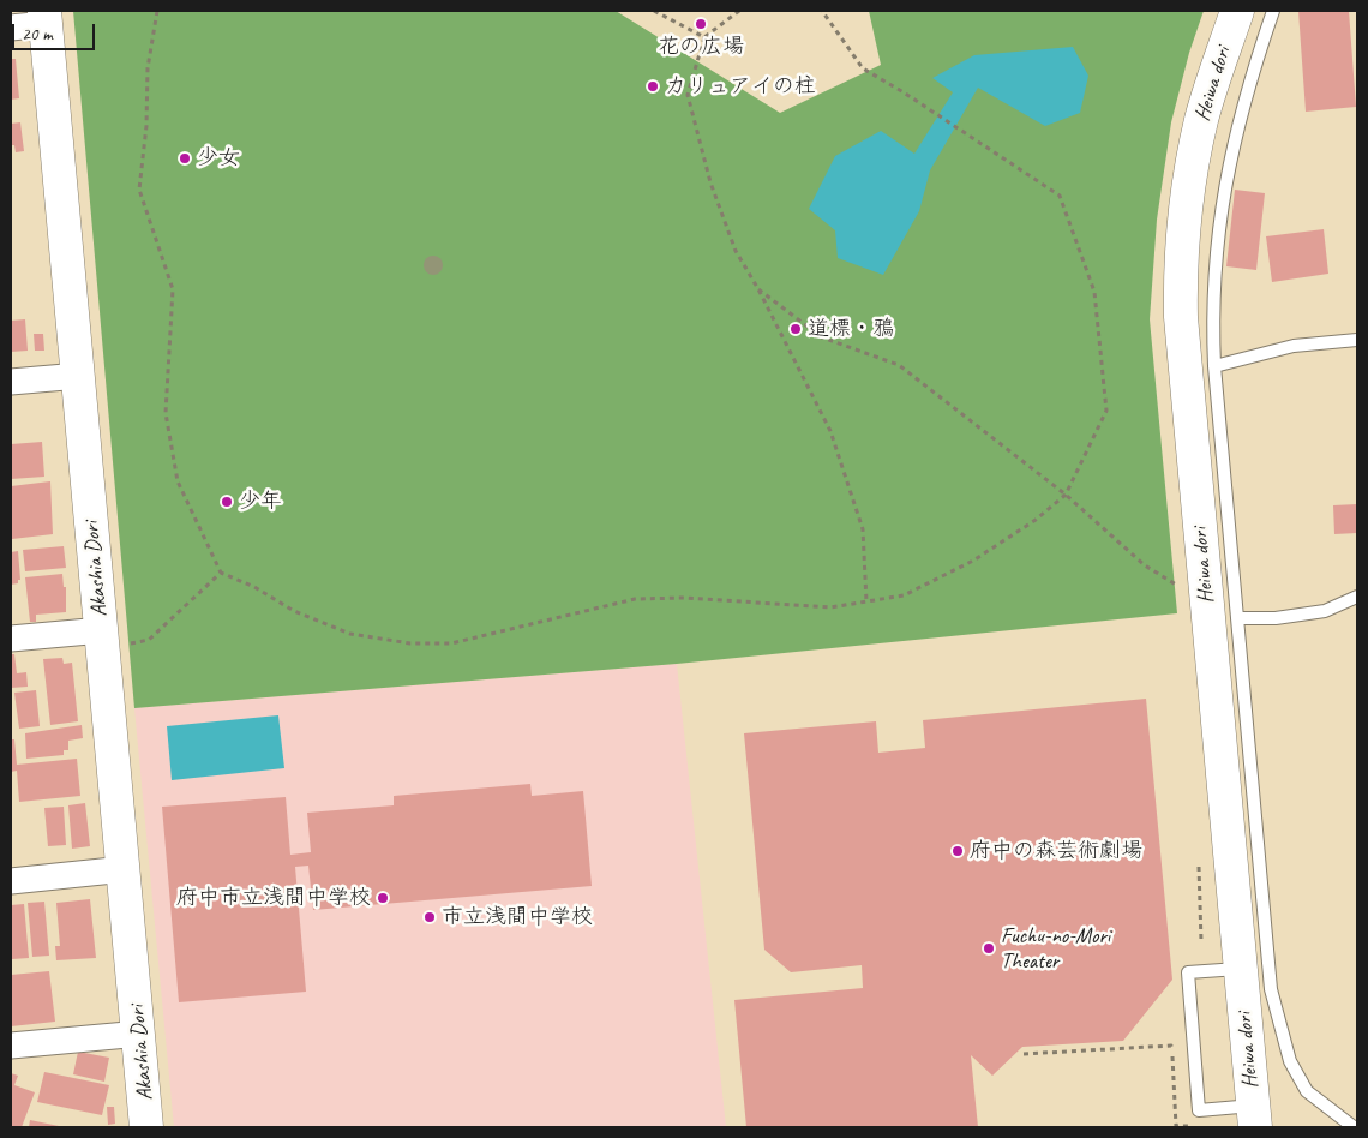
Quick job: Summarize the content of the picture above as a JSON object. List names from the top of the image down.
{
  "streets": {
    "street": ["Heiwa dori", "Akashia Dori"]
  },
  "places": [
    "花の広場",
    "カリュアイの柱",
    "少女",
    "道標・鴉",
    "少年",
    "府中の森芸術劇場",
    "府中市立浅間中学校",
    "市立浅間中学校",
    "Fuchu-no-Mori Theater"
  ],
  "scale_bar": "20 m"
}
